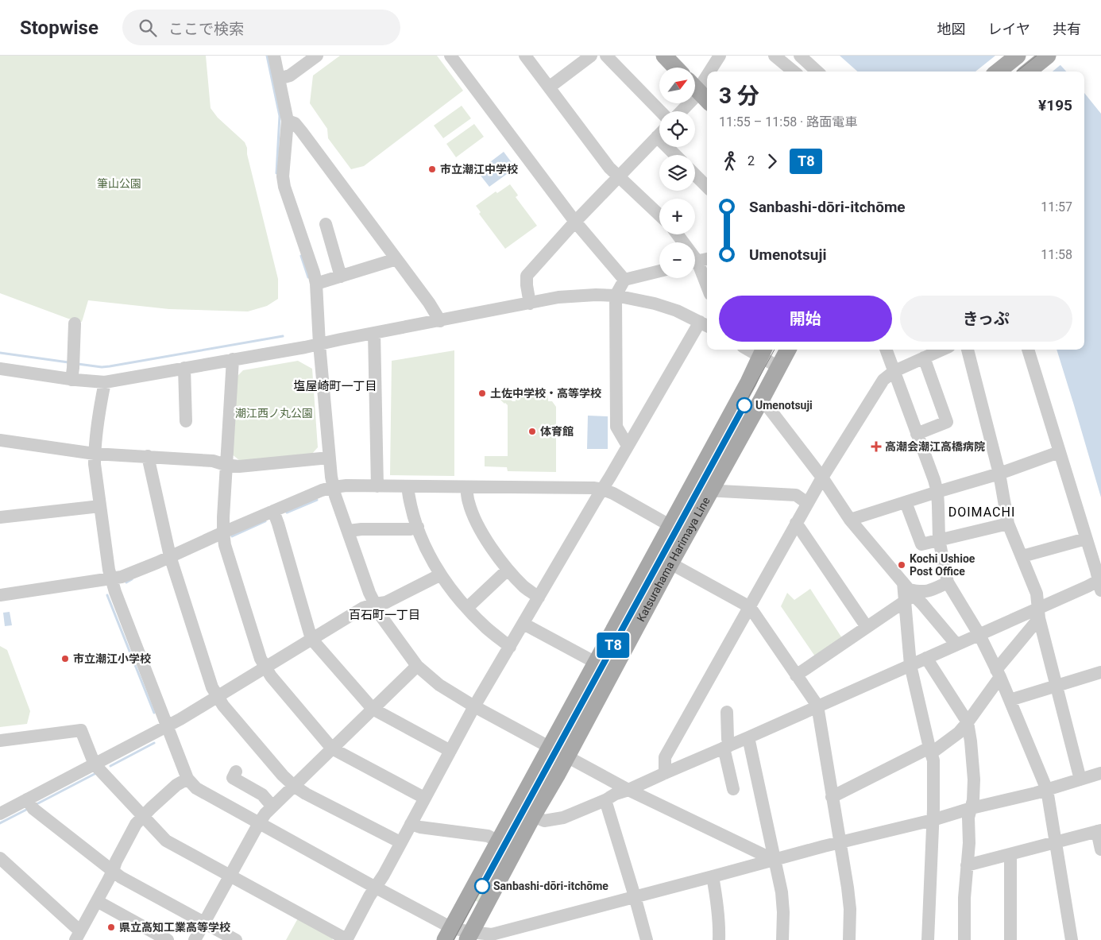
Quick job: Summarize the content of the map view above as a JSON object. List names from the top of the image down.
{
  "streets": {
    "main road": ["Katsurahama Harimaya Line"]
  },
  "districts": ["塩屋崎町一丁目", "DOIMACHI", "百石町一丁目"],
  "parks": ["筆山公園", "潮江西ノ丸公園"],
  "places": {
    "other": [
      "市立潮江中学校",
      "土佐中学校・高等学校",
      "Umenotsuji",
      "体育館",
      "Kochi Ushioe Post Office",
      "市立潮江小学校",
      "Sanbashi-dōri-itchōme",
      "県立高知工業高等学校"
    ],
    "health": ["高潮会潮江高橋病院"]
  },
  "lines": ["tram line T8"],
  "north": "top right",
  "page": {
    "header": "Stopwise",
    "search": "ここで検索",
    "nav": ["地図", "レイヤ", "共有"],
    "on_map": "T8",
    "map_buttons": ["+", "−"],
    "heading": ["3 分", "11:55 – 11:58 · 路面電車", "¥195"],
    "legs": ["2", "T8"],
    "list": [
      {
        "name": "Sanbashi-dōri-itchōme",
        "value": "11:57"
      },
      {
        "name": "Umenotsuji",
        "value": "11:58"
      }
    ],
    "buttons": ["開始", "きっぷ"]
  }
}
